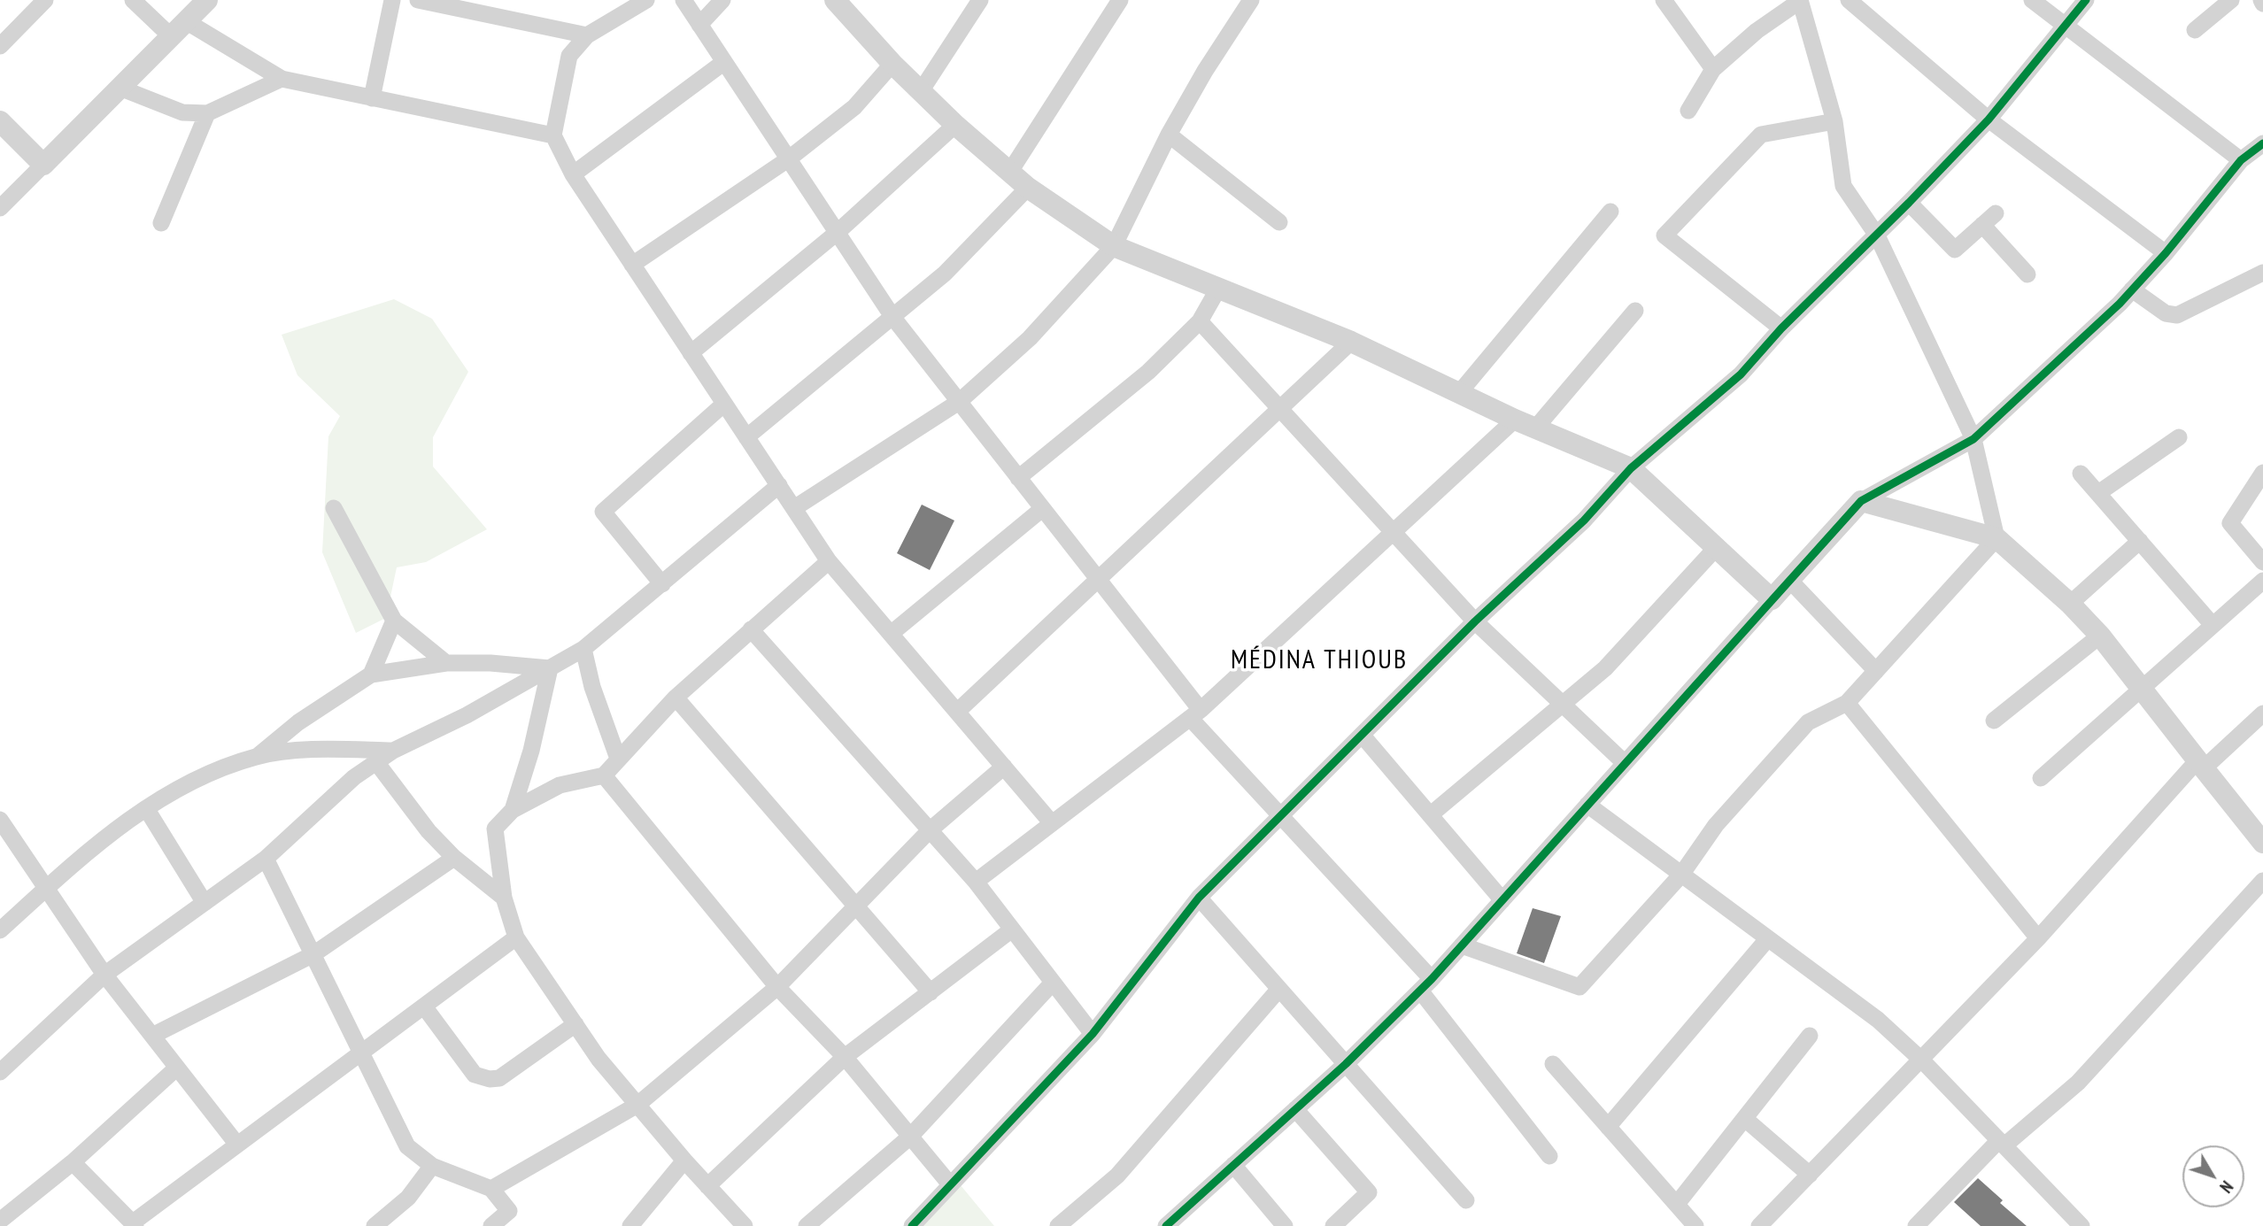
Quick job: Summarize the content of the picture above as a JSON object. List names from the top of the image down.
{
  "districts": ["MÉDINA THIOUB"],
  "north": "bottom right"
}
